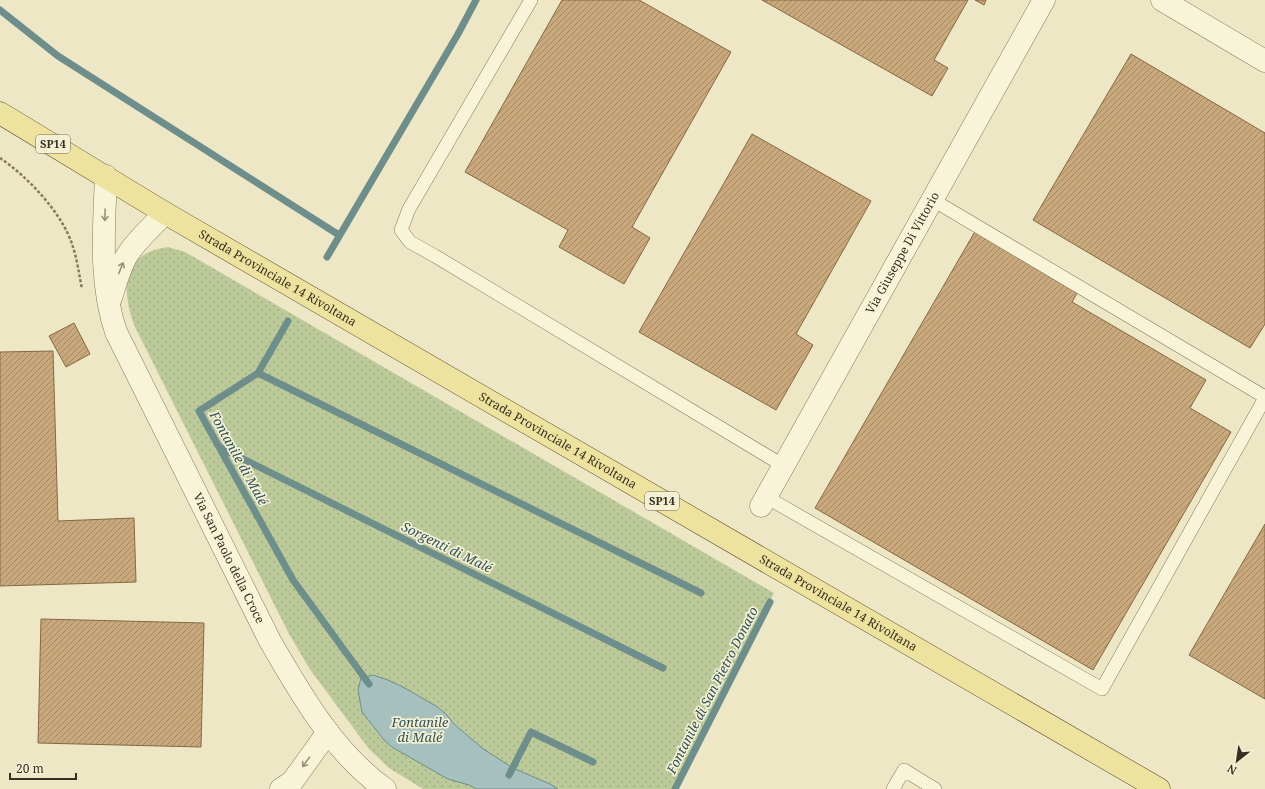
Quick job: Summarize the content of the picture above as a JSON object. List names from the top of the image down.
{
  "streets": {
    "main road": ["SP14", "Strada Provinciale 14 Rivoltana"],
    "street": ["Via Giuseppe Di Vittorio", "Via San Paolo della Croce"]
  },
  "crossings": [
    ["Strada Provinciale 14 Rivoltana", "Via San Paolo della Croce"]
  ],
  "water": ["Fontanile di Malé", "Sorgenti di Malé", "Fontanile di San Pietro Donato"],
  "scale_bar": "20 m",
  "north": "bottom left"
}
